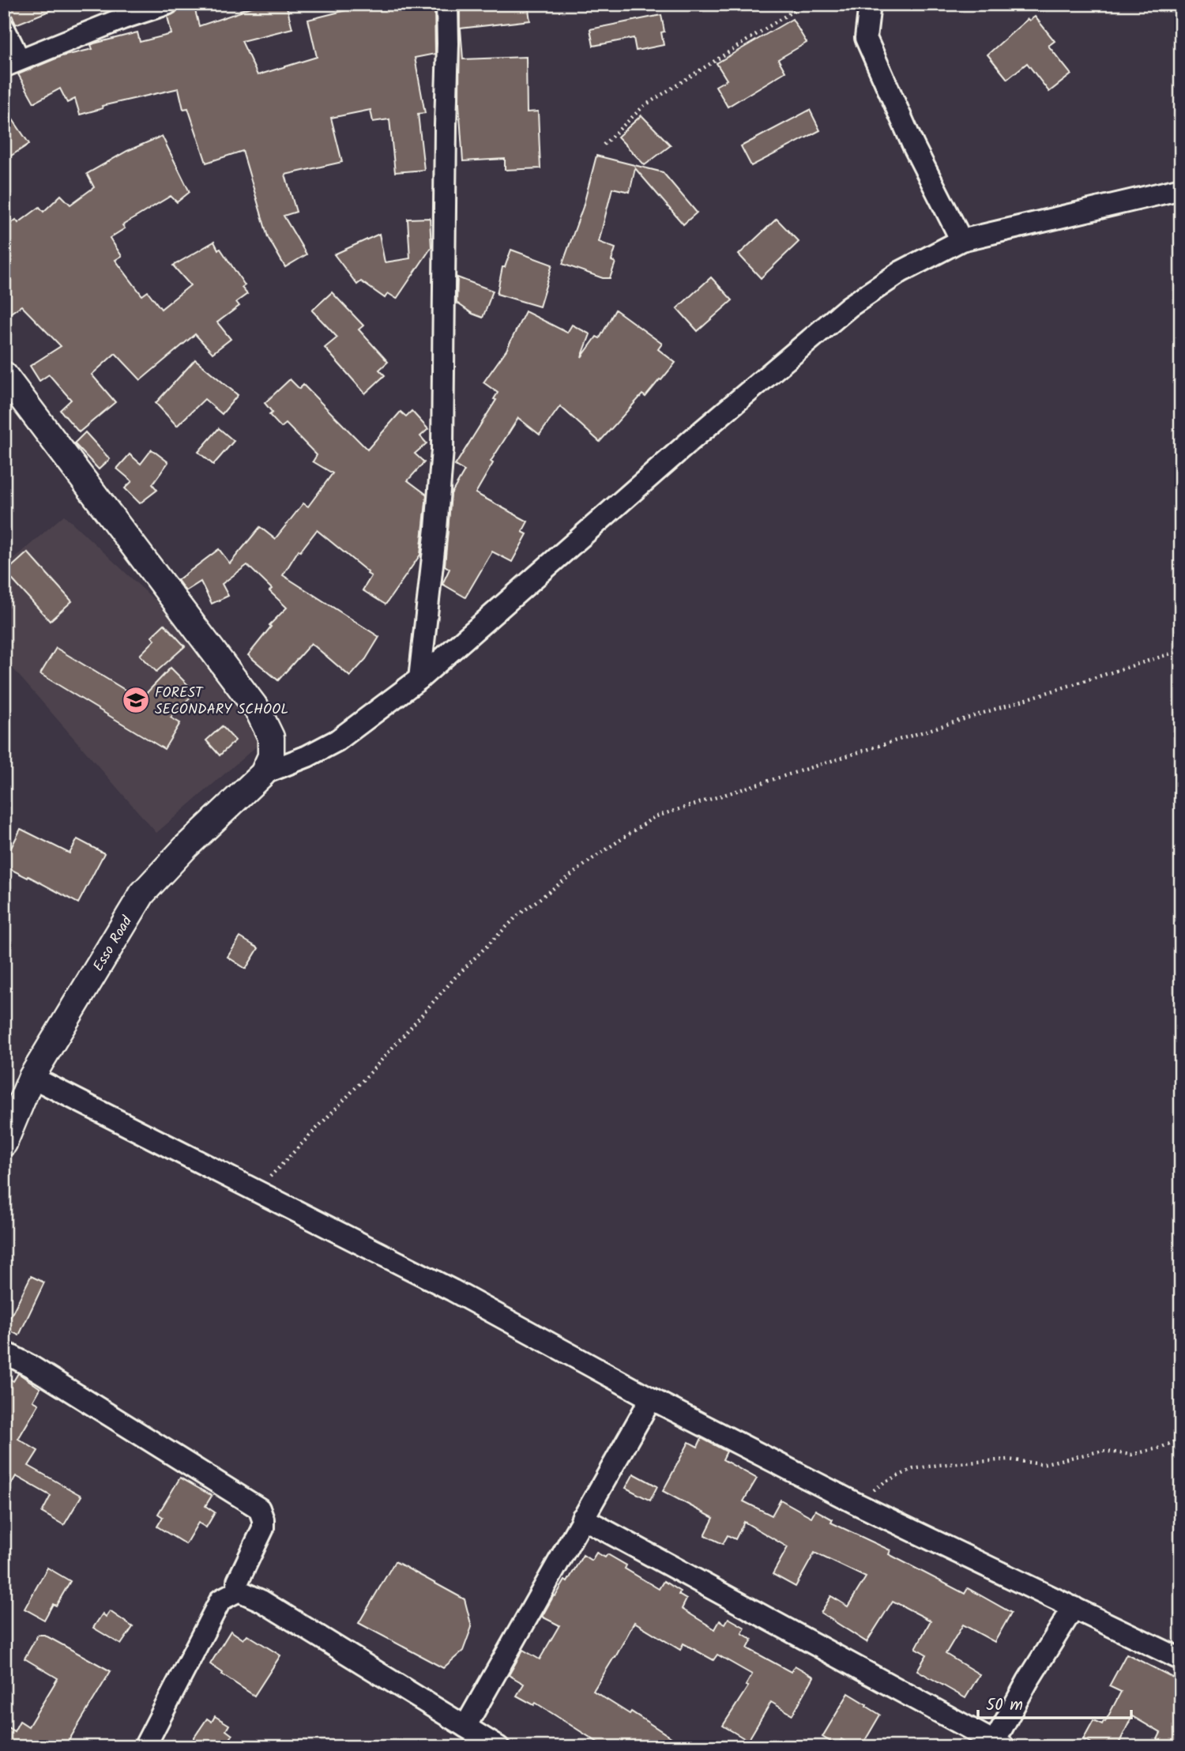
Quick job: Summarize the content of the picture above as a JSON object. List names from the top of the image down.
{
  "streets": {
    "street": ["Esso Road"]
  },
  "places": {
    "school or university": ["FOREST SECONDARY SCHOOL"]
  },
  "scale_bar": "50 m"
}
